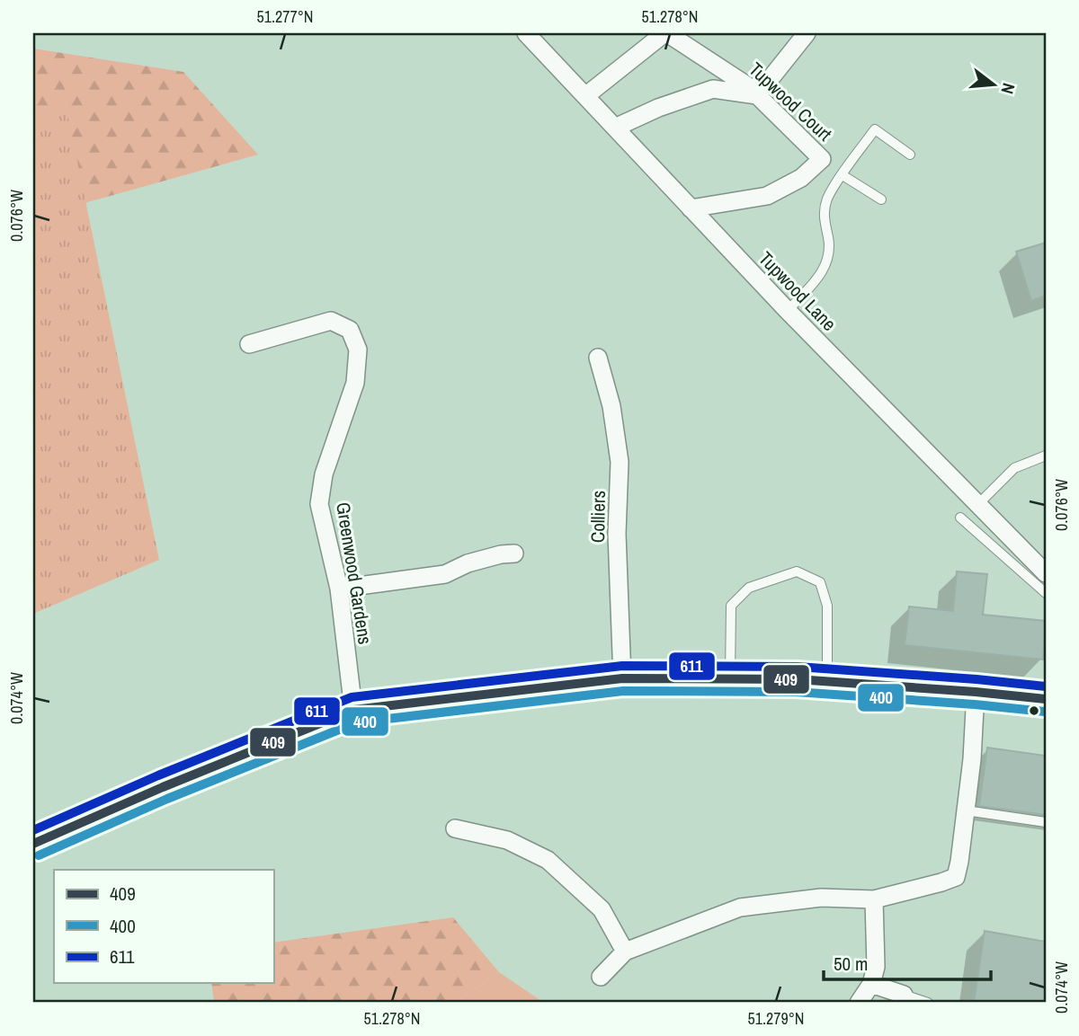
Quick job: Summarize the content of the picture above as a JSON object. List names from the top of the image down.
{
  "streets": {
    "street": [
      "Tupwood Court",
      "Tupwood Lane",
      "Colliers",
      "Greenwood Gardens"
    ]
  },
  "crossings": [
    ["Tupwood Court", "Tupwood Lane"]
  ],
  "lines": ["transit line 611", "transit line 409", "transit line 400"],
  "legend": ["409", "400", "611"],
  "scale_bar": "50 m",
  "north": "right",
  "coordinates": [
    "51.277°N",
    "51.278°N",
    "0.076°W",
    "0.074°W",
    "51.279°N"
  ]
}
